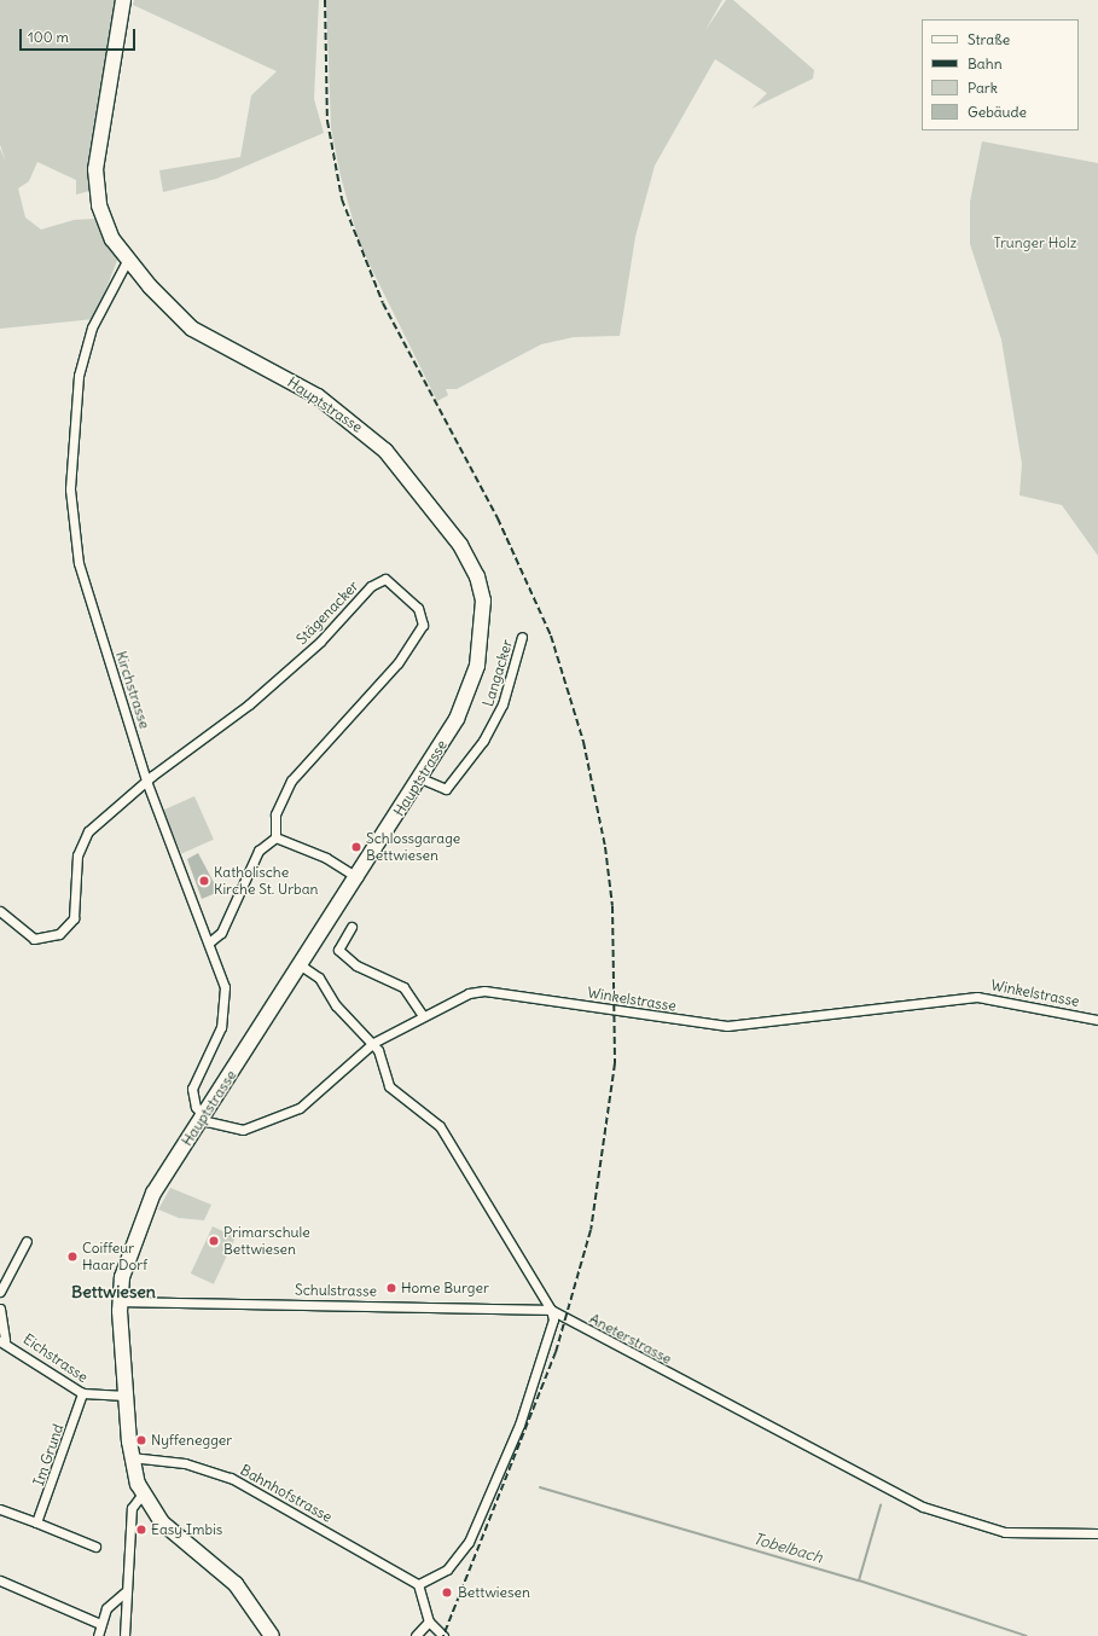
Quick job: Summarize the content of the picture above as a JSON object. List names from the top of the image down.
{
  "streets": {
    "main road": ["Hauptstrasse"],
    "street": [
      "Stägenacker",
      "Langacker",
      "Kirchstrasse",
      "Winkelstrasse",
      "Schulstrasse",
      "Aneterstrasse",
      "Eichstrasse",
      "Im Grund",
      "Bahnhofstrasse"
    ]
  },
  "crossings": [
    ["Hauptstrasse", "Langacker"],
    ["Hauptstrasse", "Kirchstrasse"],
    ["Hauptstrasse", "Winkelstrasse"],
    ["Hauptstrasse", "Schulstrasse"],
    ["Hauptstrasse", "Eichstrasse"],
    ["Hauptstrasse", "Bahnhofstrasse"],
    ["Stägenacker", "Kirchstrasse"],
    ["Kirchstrasse", "Winkelstrasse"],
    ["Schulstrasse", "Aneterstrasse"],
    ["Eichstrasse", "Im Grund"]
  ],
  "districts": ["Bettwiesen"],
  "water": ["Tobelbach"],
  "parks": ["Trunger Holz"],
  "places": [
    "Schlossgarage Bettwiesen",
    "Katholische Kirche St. Urban",
    "Primarschule Bettwiesen",
    "Coiffeur Haar Dorf",
    "Home Burger",
    "Nyffenegger",
    "Easy Imbis",
    "Bettwiesen"
  ],
  "legend": [
    "Straße",
    "Bahn",
    "Park",
    "Gebäude"
  ],
  "scale_bar": "100 m"
}
